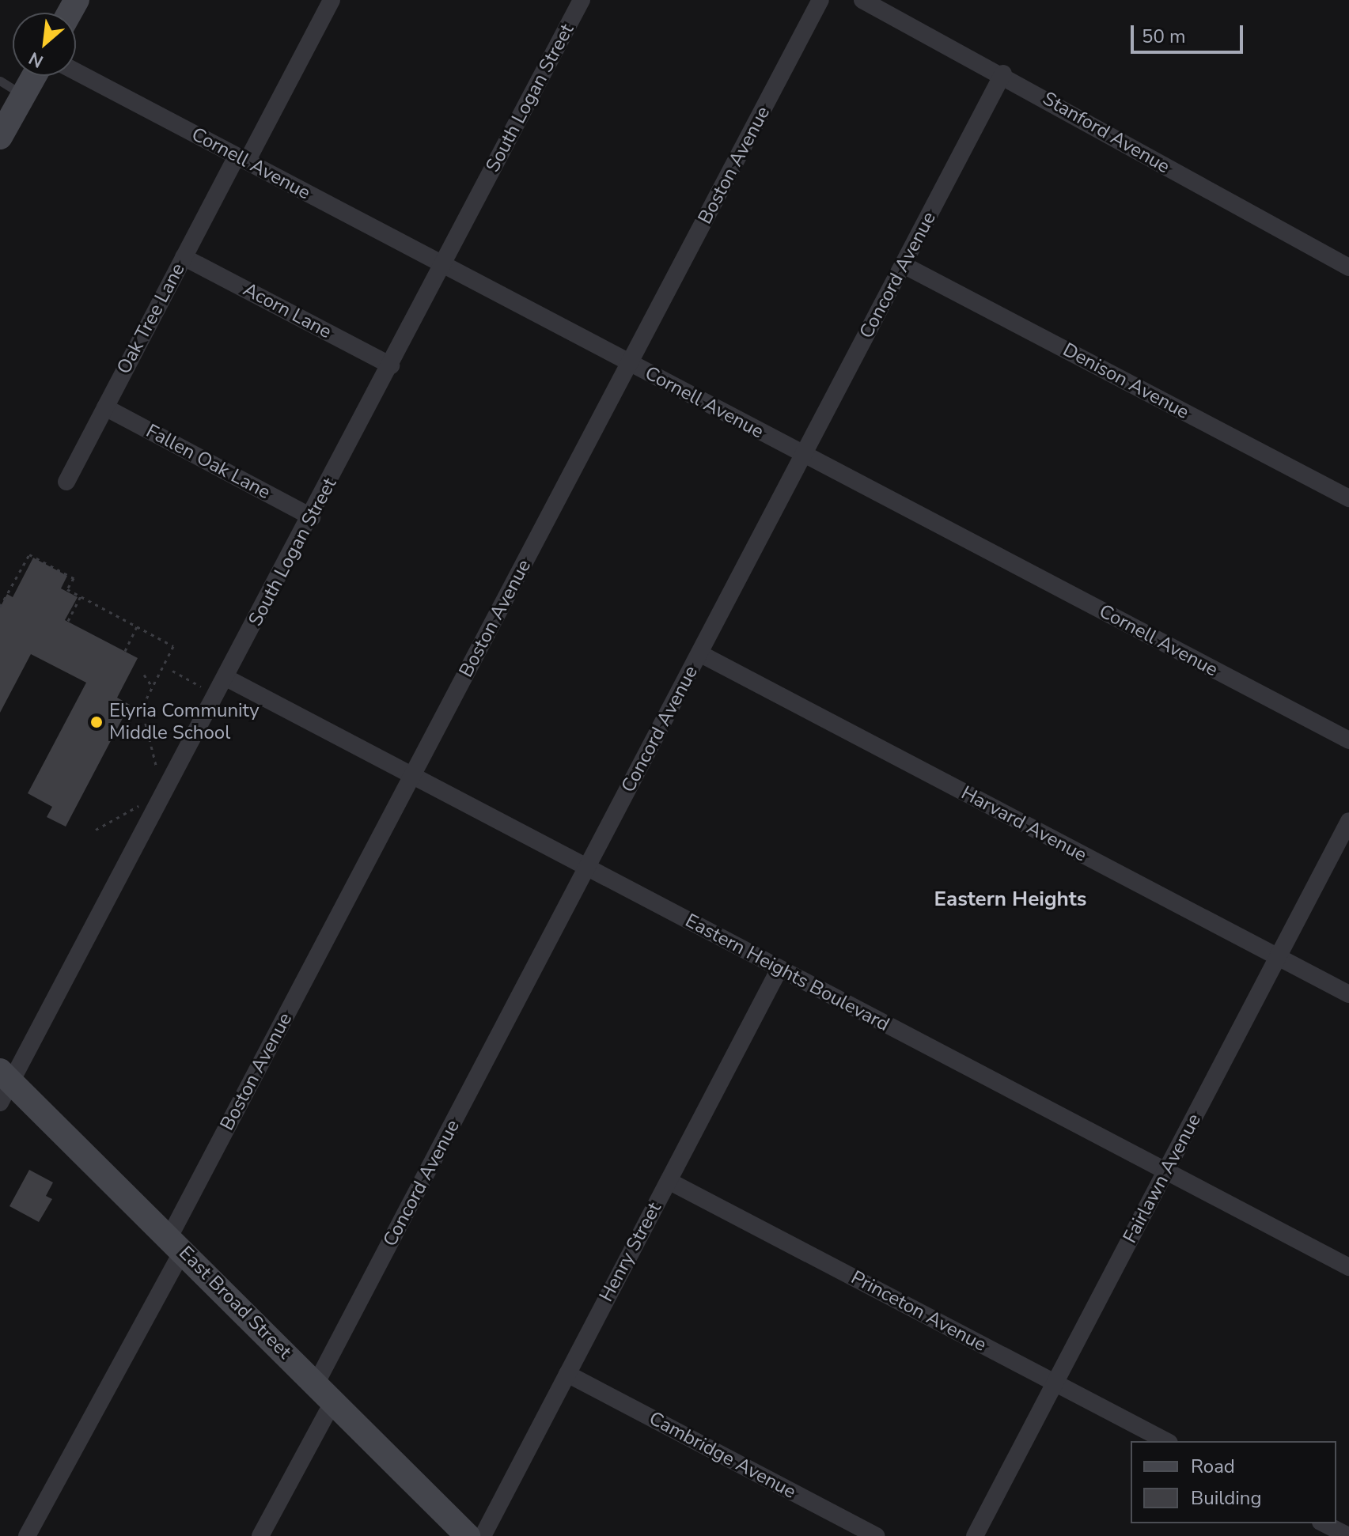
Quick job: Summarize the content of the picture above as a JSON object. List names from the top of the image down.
{
  "streets": {
    "street": [
      "South Logan Street",
      "Stanford Avenue",
      "Cornell Avenue",
      "Boston Avenue",
      "Concord Avenue",
      "Acorn Lane",
      "Oak Tree Lane",
      "Denison Avenue",
      "Fallen Oak Lane",
      "Harvard Avenue",
      "Eastern Heights Boulevard",
      "Fairlawn Avenue",
      "Henry Street",
      "East Broad Street",
      "Princeton Avenue",
      "Cambridge Avenue"
    ]
  },
  "crossings": [
    ["South Logan Street", "Cornell Avenue"],
    ["South Logan Street", "Acorn Lane"],
    ["South Logan Street", "Fallen Oak Lane"],
    ["South Logan Street", "Eastern Heights Boulevard"],
    ["South Logan Street", "East Broad Street"],
    ["Stanford Avenue", "Concord Avenue"],
    ["Cornell Avenue", "Boston Avenue"],
    ["Cornell Avenue", "Concord Avenue"],
    ["Cornell Avenue", "Oak Tree Lane"],
    ["Boston Avenue", "Eastern Heights Boulevard"],
    ["Boston Avenue", "East Broad Street"],
    ["Concord Avenue", "Denison Avenue"],
    ["Concord Avenue", "Harvard Avenue"],
    ["Concord Avenue", "Eastern Heights Boulevard"],
    ["Concord Avenue", "East Broad Street"],
    ["Acorn Lane", "Oak Tree Lane"],
    ["Oak Tree Lane", "Fallen Oak Lane"],
    ["Harvard Avenue", "Fairlawn Avenue"],
    ["Eastern Heights Boulevard", "Fairlawn Avenue"],
    ["Eastern Heights Boulevard", "Henry Street"],
    ["Fairlawn Avenue", "Princeton Avenue"],
    ["Henry Street", "Princeton Avenue"],
    ["Henry Street", "Cambridge Avenue"]
  ],
  "districts": ["Eastern Heights"],
  "places": ["Elyria Community Middle School"],
  "legend": ["Road", "Building"],
  "scale_bar": "50 m",
  "north": "bottom left"
}
